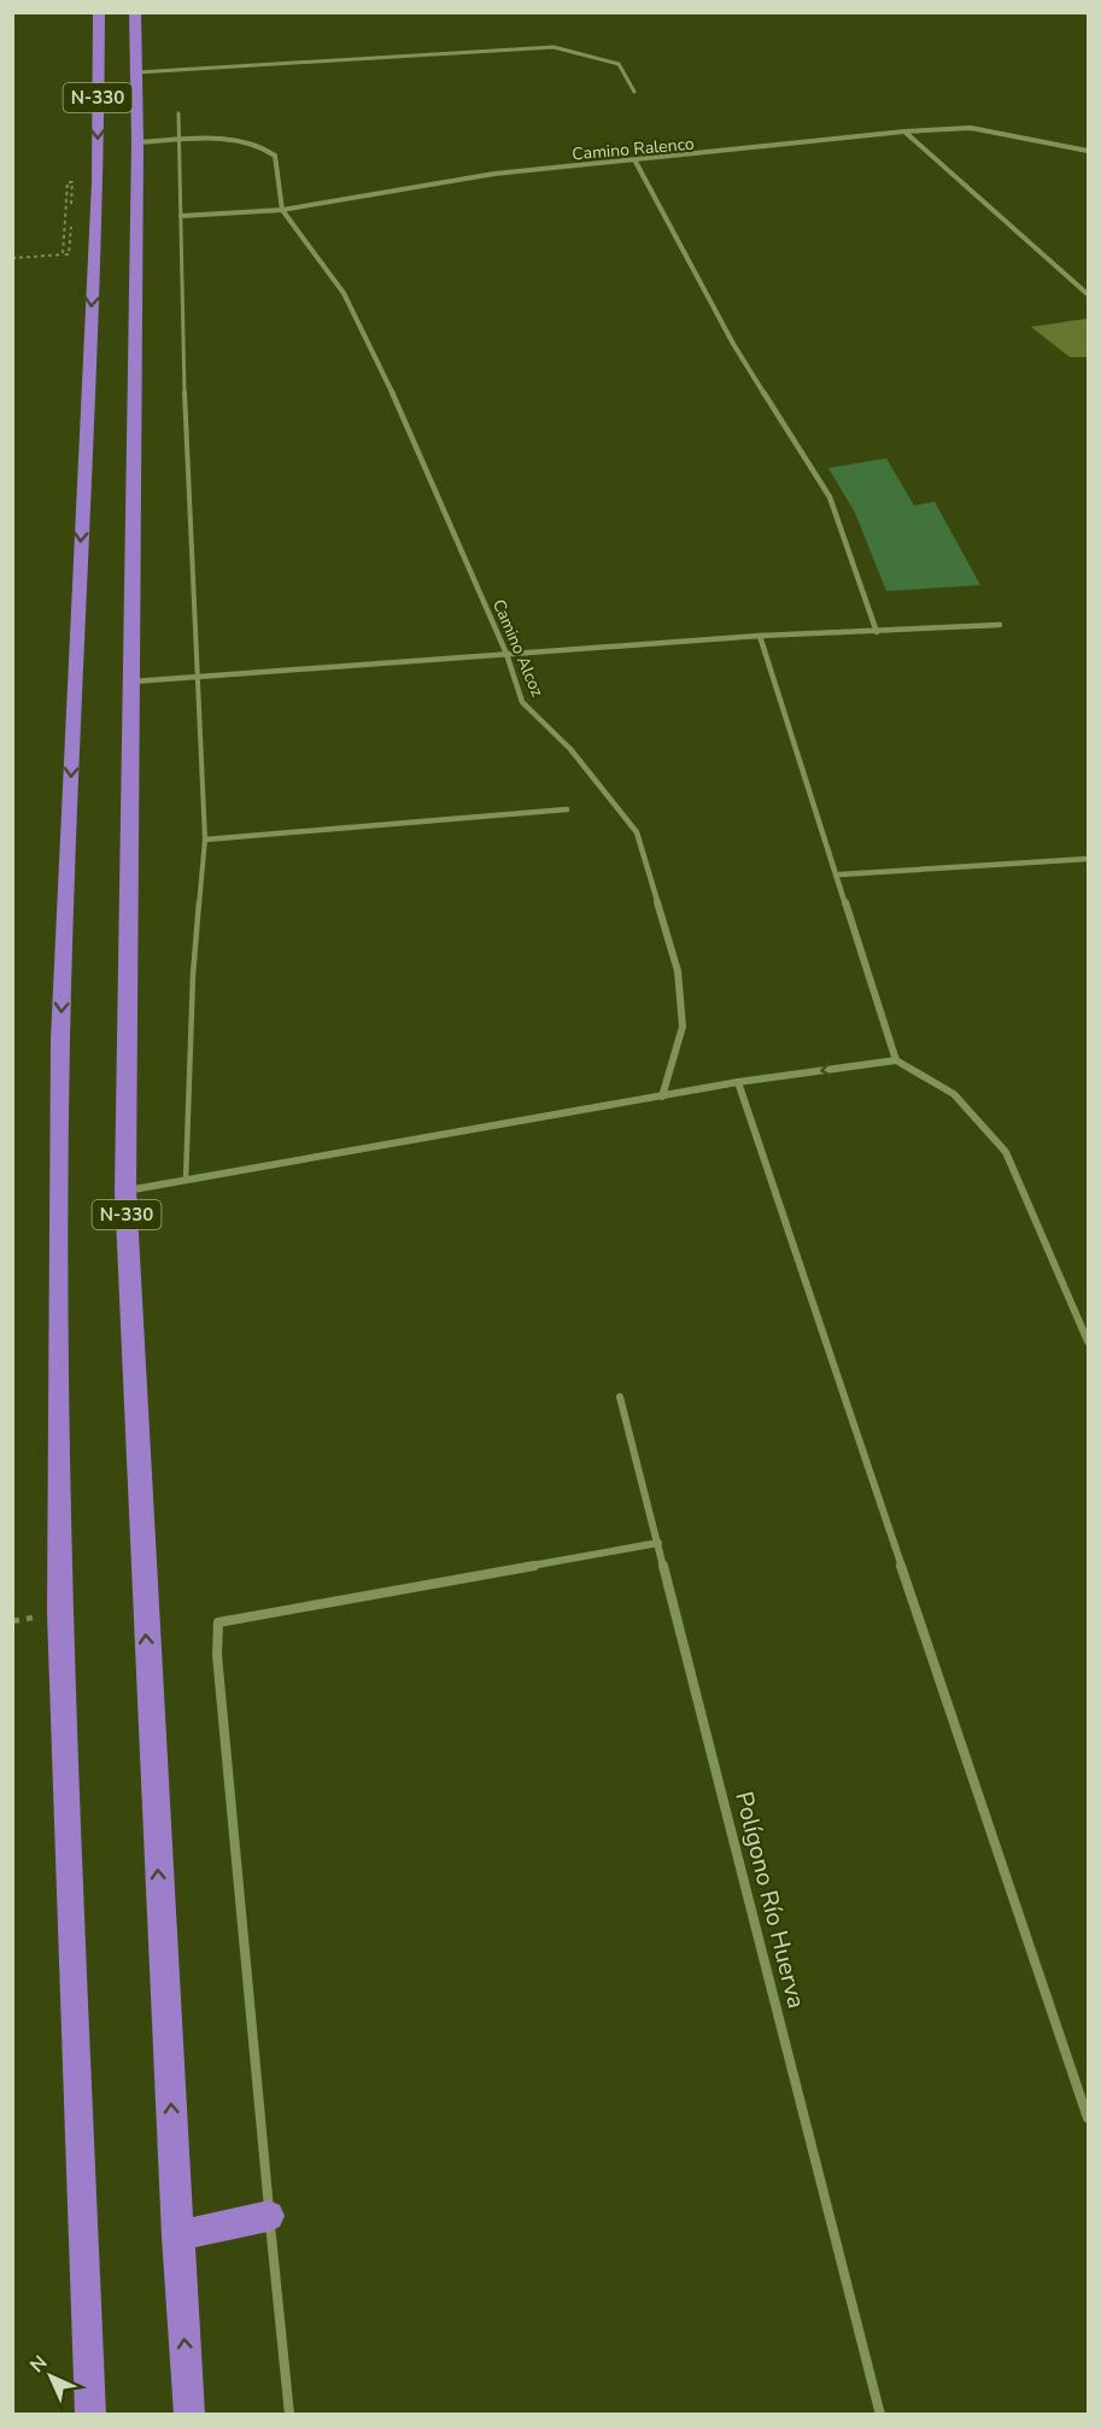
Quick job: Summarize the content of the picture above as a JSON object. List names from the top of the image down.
{
  "streets": {
    "highway": ["N-330"],
    "street": ["Camino Ralenco", "Camino Alcoz", "Polígono Río Huerva"]
  },
  "crossings": [
    ["Camino Ralenco", "Camino Alcoz"]
  ],
  "north": "top left"
}
